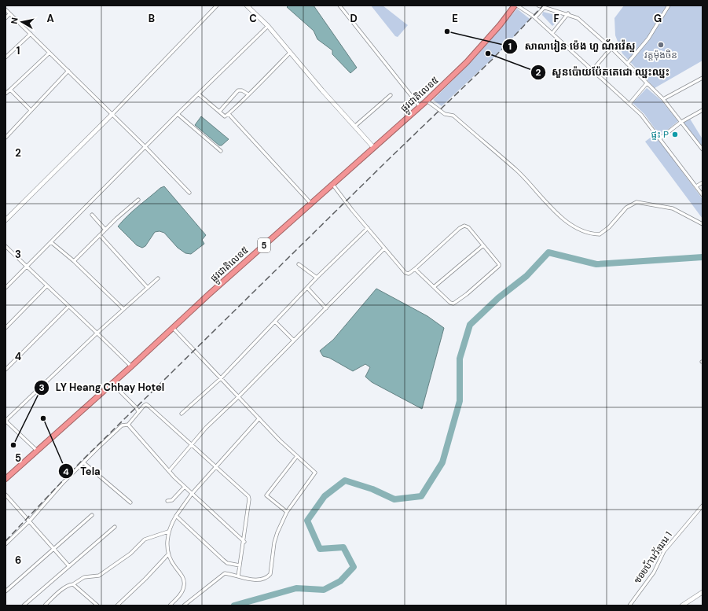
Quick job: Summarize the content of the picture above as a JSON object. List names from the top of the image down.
{
  "streets": {
    "highway": ["ផ្លូវជាតិលេខ៥", "5"],
    "street": ["ซอยบ้านวังมน 1"]
  },
  "places": [
    "សាលារៀន ម៉េង ហួ ណ័រវ៉េស្ទ",
    "វត្តម៉ុងចិន",
    "សួនប៉ោយប៉ែតតេជោ ឈ្នះឈ្នះ",
    "ផ្ទះ P",
    "Tela",
    "LY Heang Chhay Hotel"
  ],
  "north": "left",
  "grid": {
    "columns": [
      "A",
      "B",
      "C",
      "D",
      "E",
      "F",
      "G"
    ],
    "rows": [
      "1",
      "2",
      "3",
      "4",
      "5",
      "6"
    ]
  }
}
